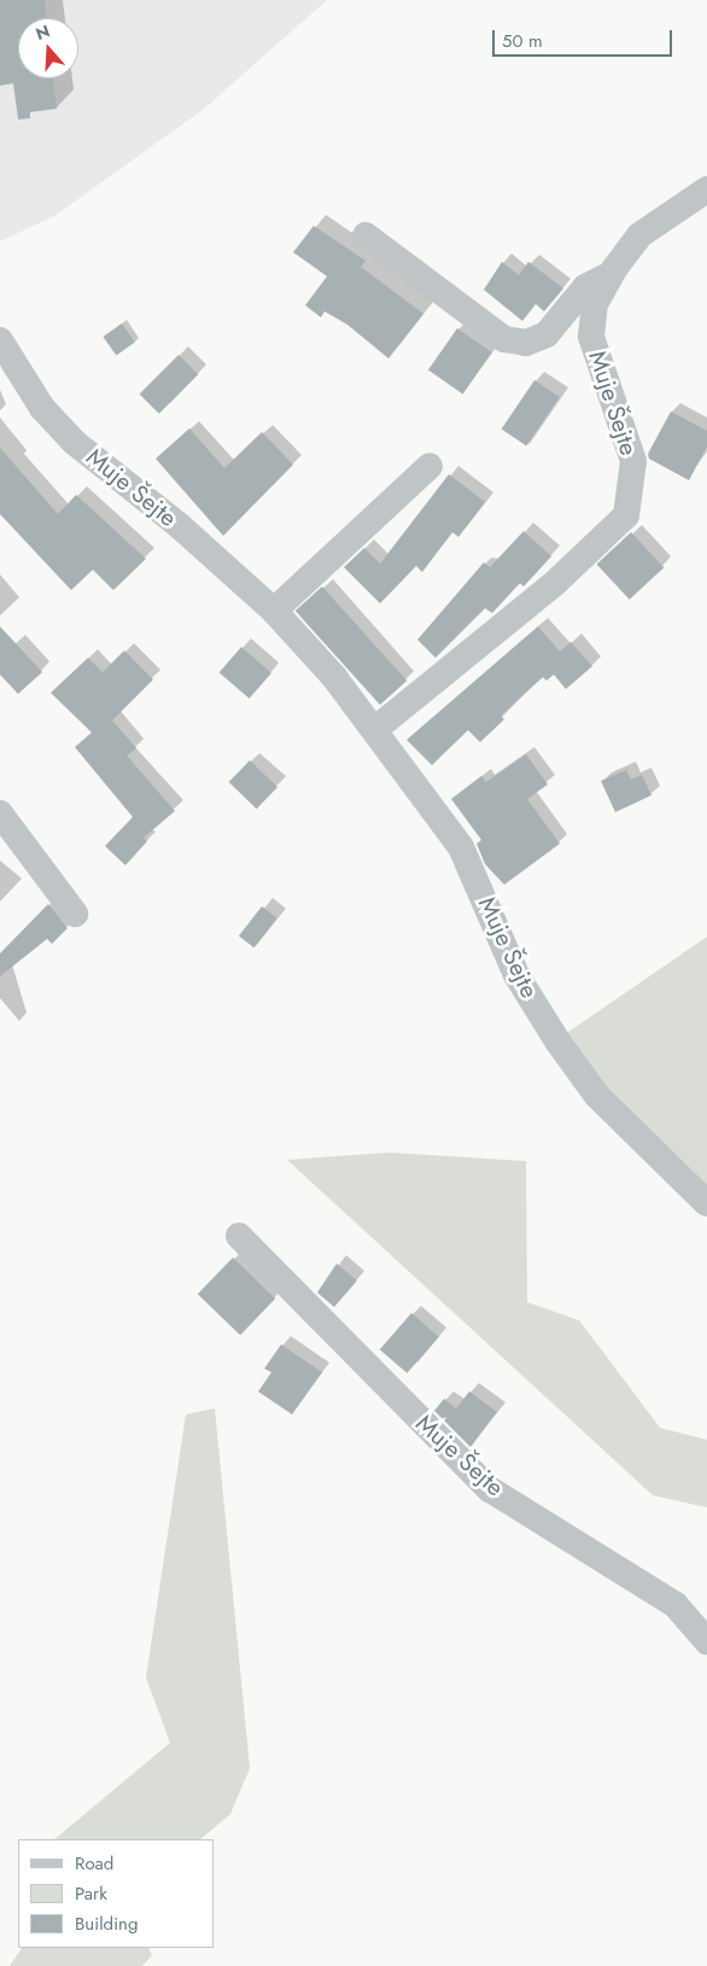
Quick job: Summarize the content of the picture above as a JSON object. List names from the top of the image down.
{
  "streets": {
    "street": ["Muje Šejte"]
  },
  "legend": ["Road", "Park", "Building"],
  "scale_bar": "50 m",
  "north": "top"
}
